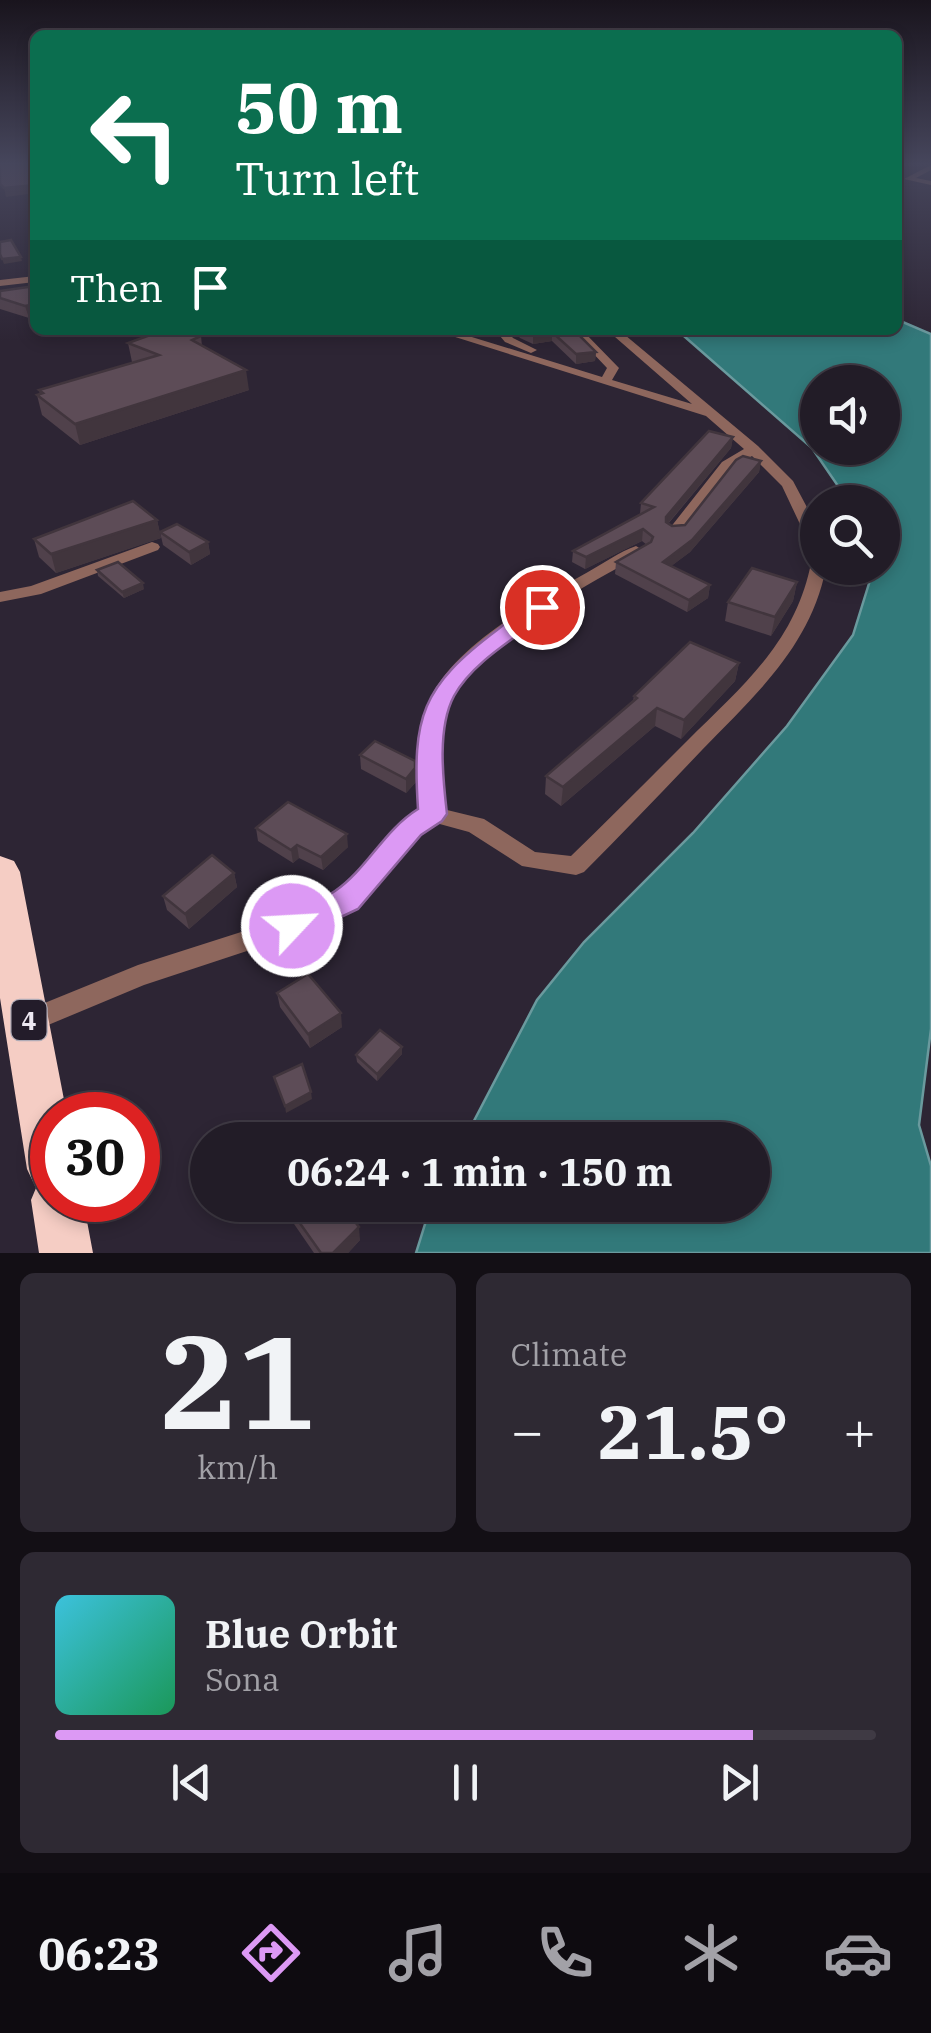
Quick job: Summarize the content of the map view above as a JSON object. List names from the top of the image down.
{
  "streets": {
    "highway": ["4"]
  },
  "page": {
    "turn": ["50 m", "Turn left"],
    "then": "Then",
    "limit": "30",
    "trip": "06:24 · 1 min · 150 m",
    "tile": [
      ["21", "km/h"],
      "Climate"
    ],
    "heat": ["−", "21.5°", "+"],
    "song": ["Blue Orbit", "Sona"],
    "tabs": "06:23"
  }
}
